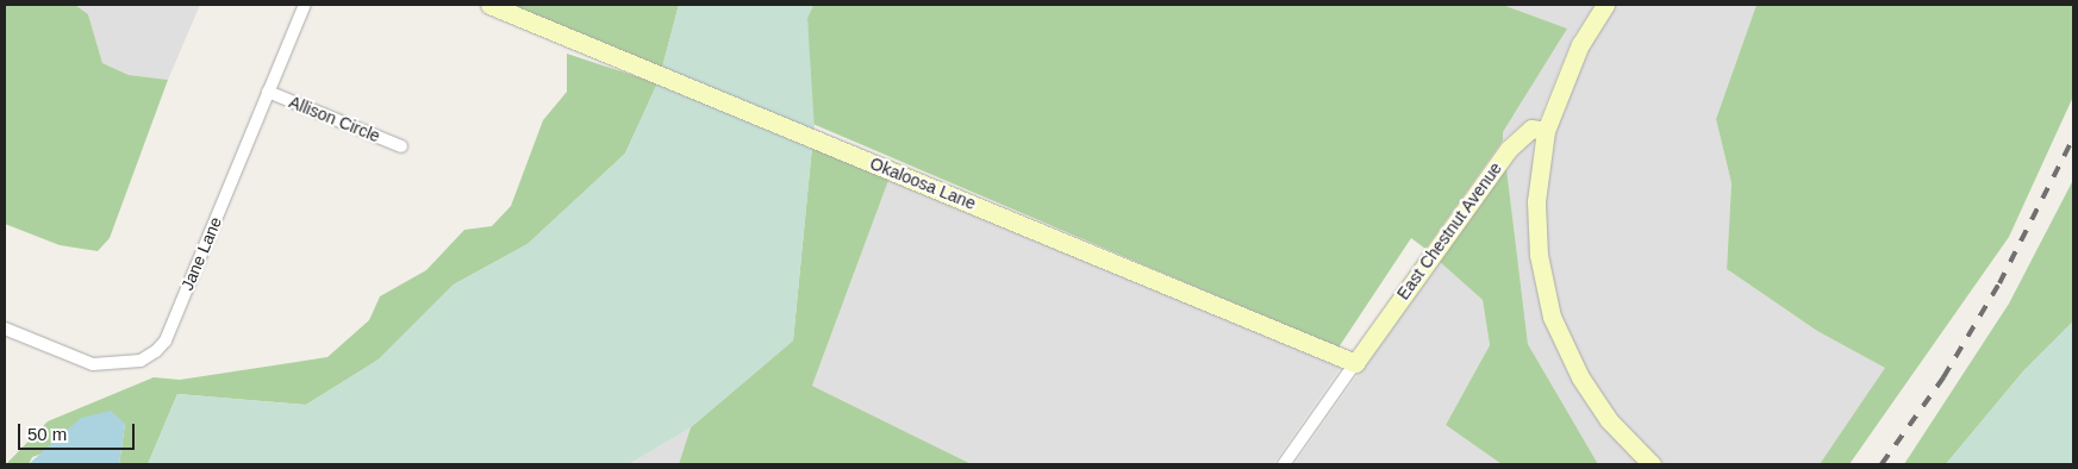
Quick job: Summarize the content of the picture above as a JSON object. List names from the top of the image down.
{
  "streets": {
    "street": [
      "Allison Circle",
      "Okaloosa Lane",
      "East Chestnut Avenue",
      "Jane Lane"
    ]
  },
  "crossings": [
    ["Allison Circle", "Jane Lane"],
    ["Okaloosa Lane", "East Chestnut Avenue"]
  ],
  "scale_bar": "50 m"
}
